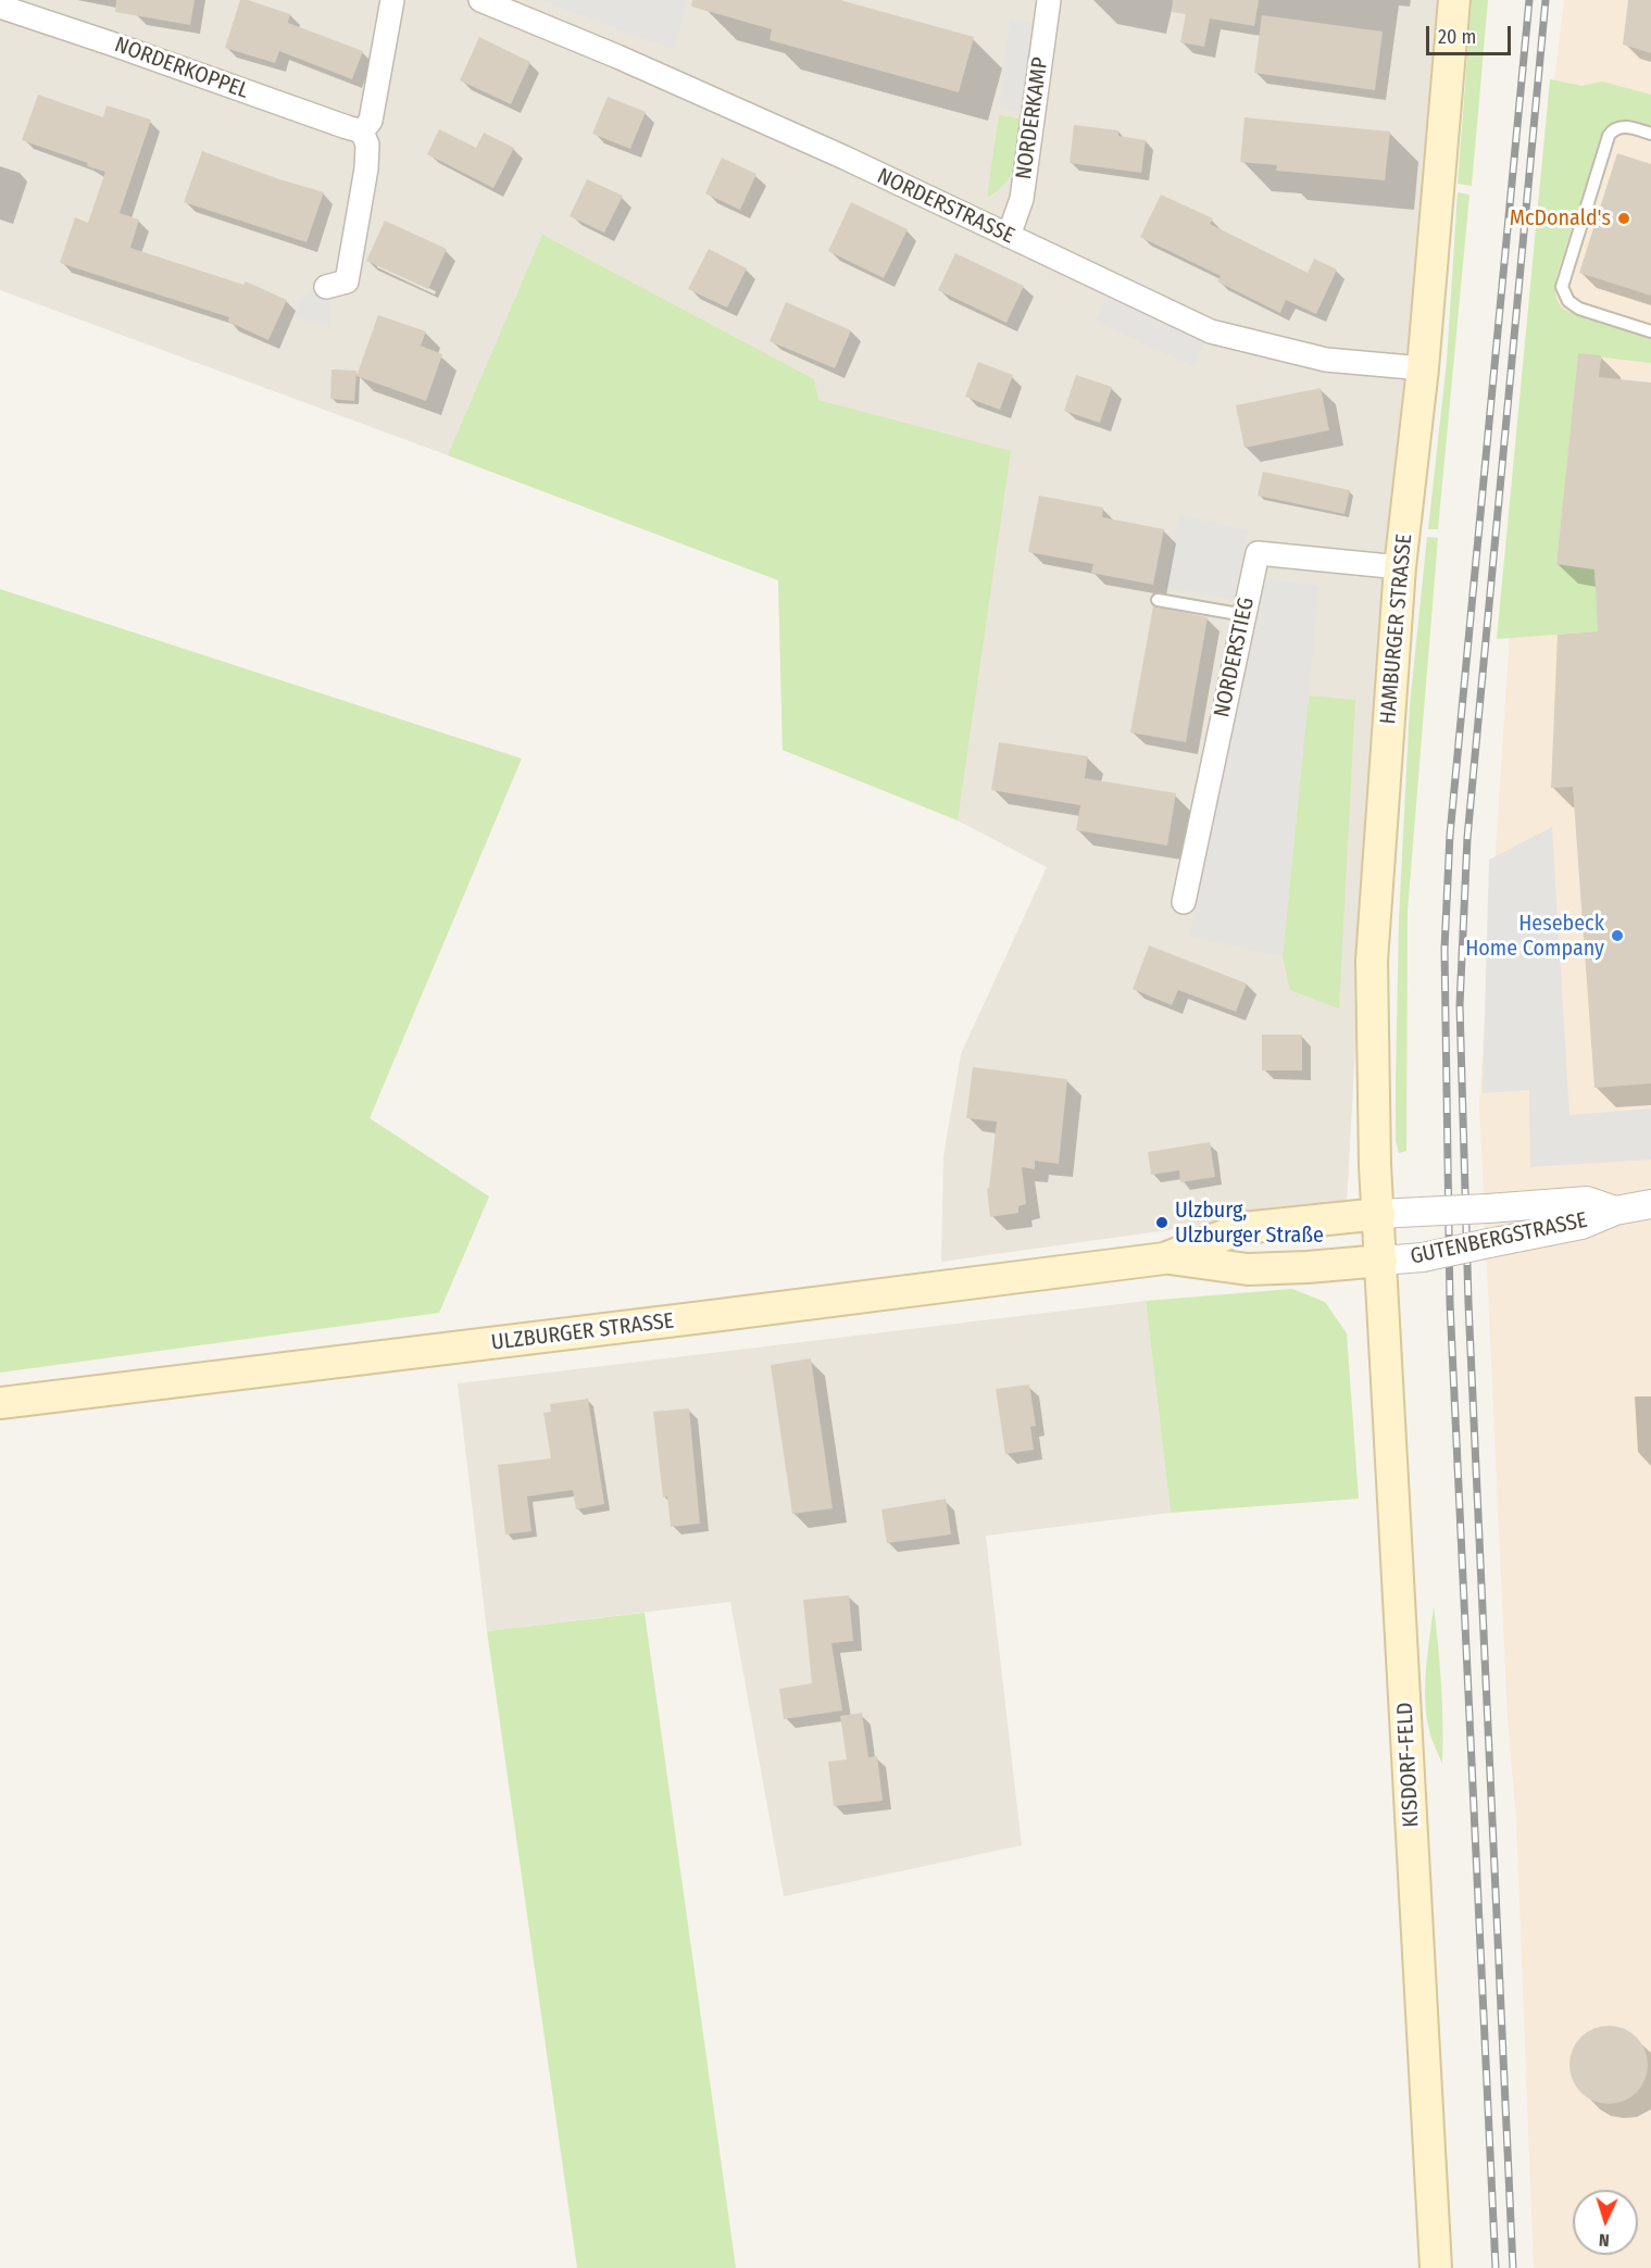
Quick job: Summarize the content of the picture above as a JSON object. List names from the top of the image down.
{
  "streets": {
    "main road": ["HAMBURGER STRASSE", "ULZBURGER STRASSE", "KISDORF-FELD"],
    "street": [
      "NORDERKOPPEL",
      "NORDERKAMP",
      "NORDERSTRASSE",
      "NORDERSTIEG",
      "GUTENBERGSTRASSE"
    ]
  },
  "crossings": [
    ["NORDERKAMP", "NORDERSTRASSE"],
    ["NORDERSTRASSE", "HAMBURGER STRASSE"],
    ["HAMBURGER STRASSE", "NORDERSTIEG"],
    ["HAMBURGER STRASSE", "GUTENBERGSTRASSE"],
    ["HAMBURGER STRASSE", "ULZBURGER STRASSE"],
    ["HAMBURGER STRASSE", "KISDORF-FELD"],
    ["GUTENBERGSTRASSE", "ULZBURGER STRASSE"],
    ["GUTENBERGSTRASSE", "KISDORF-FELD"],
    ["ULZBURGER STRASSE", "KISDORF-FELD"]
  ],
  "places": ["McDonald's", "Hesebeck Home Company", "Ulzburg, Ulzburger Straße"],
  "scale_bar": "20 m",
  "north": "bottom"
}
